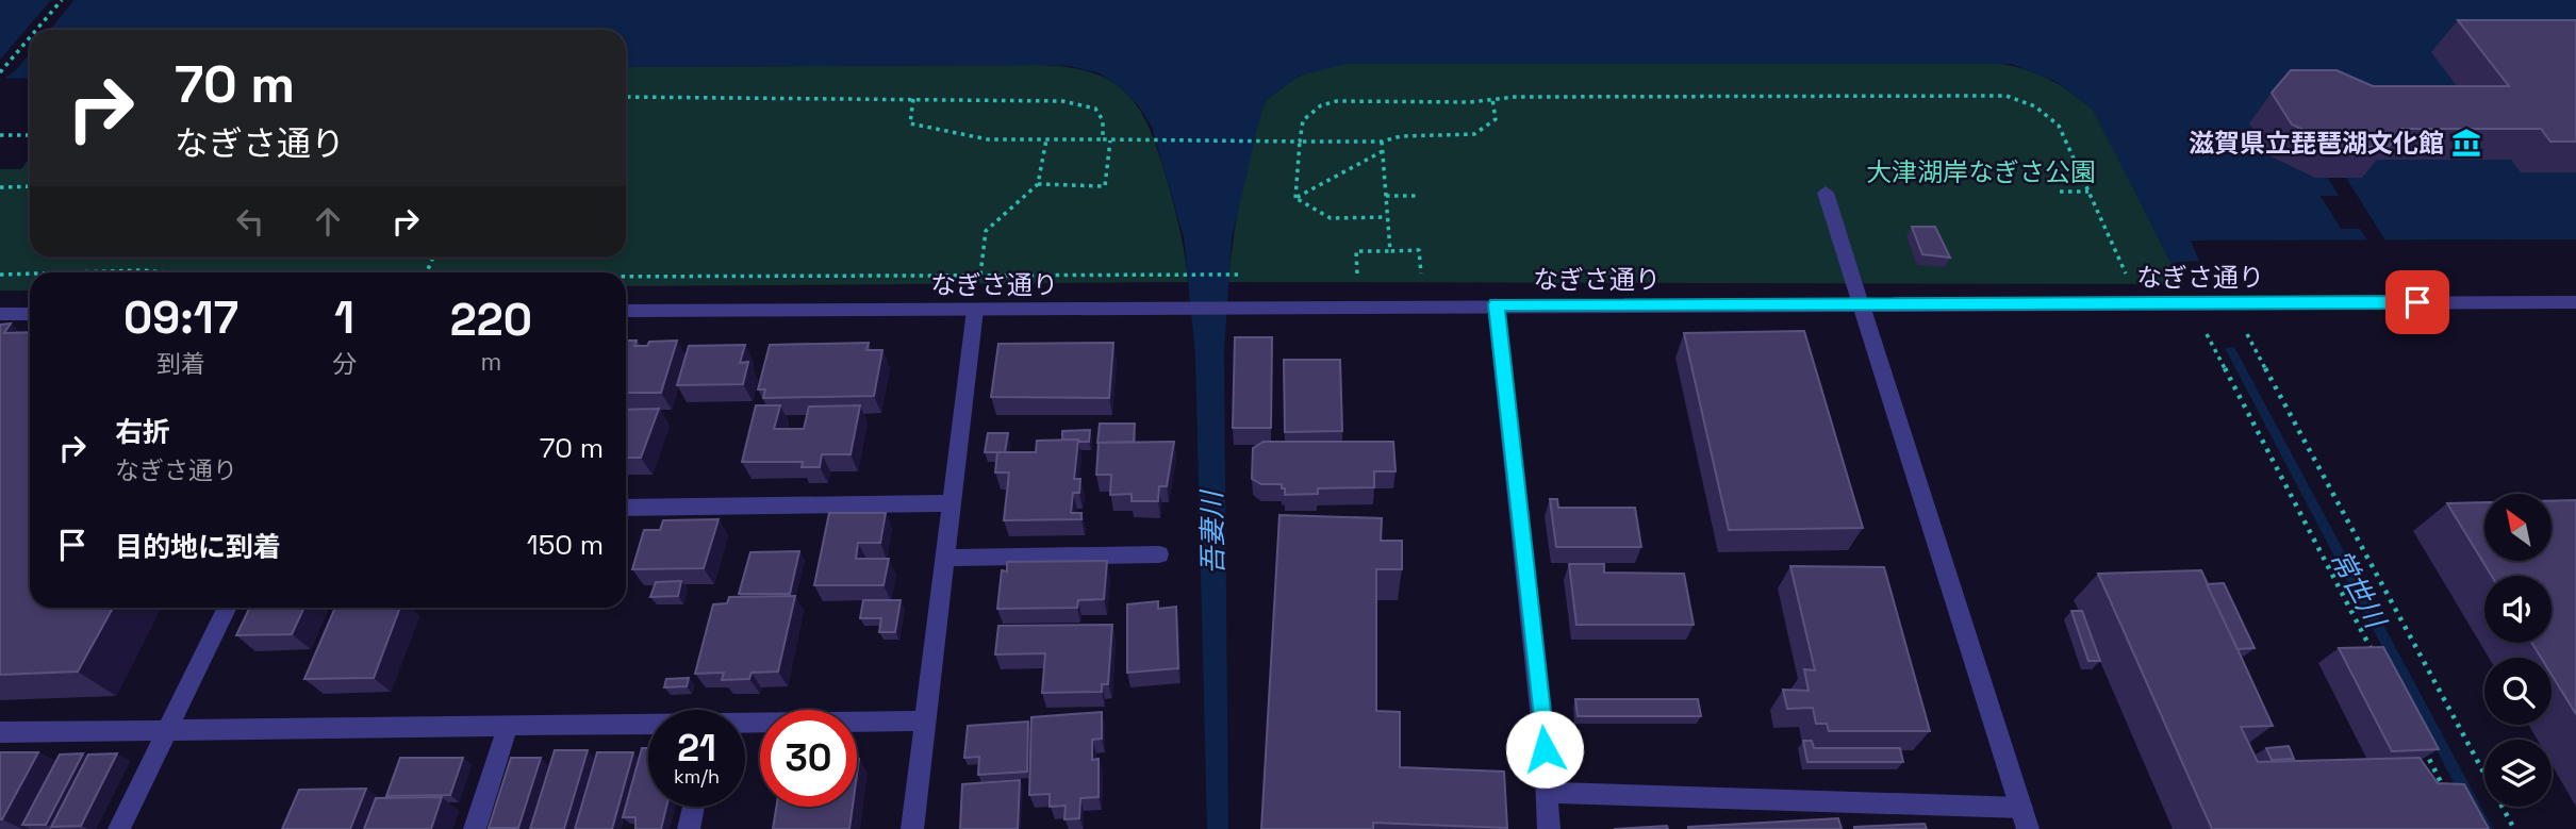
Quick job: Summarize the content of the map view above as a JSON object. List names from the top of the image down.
{
  "streets": {
    "street": ["なぎさ通り"]
  },
  "water": ["吾妻川", "常世川"],
  "parks": ["大津湖岸なぎさ公園"],
  "places": {
    "museum": ["滋賀県立琵琶湖文化館"]
  },
  "north": "top left",
  "page": {
    "turn": ["70 m", "なぎさ通り"],
    "eta": [
      "09:17",
      "到着",
      "1",
      "分",
      "220",
      "m"
    ],
    "list": [
      {
        "name": "右折",
        "note": "なぎさ通り",
        "value": "70 m"
      },
      {
        "name": "目的地に到着",
        "value": "150 m"
      }
    ],
    "speed": "21 km/h",
    "limit": "30"
  }
}
